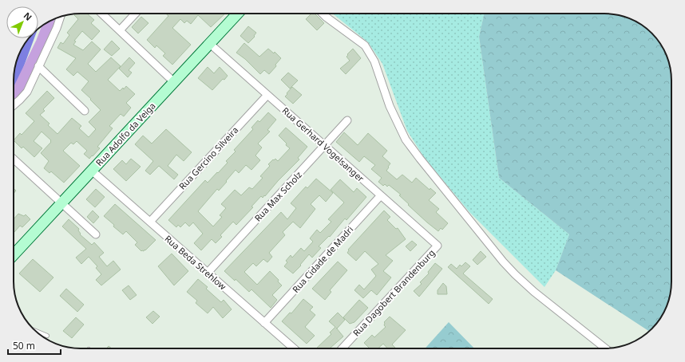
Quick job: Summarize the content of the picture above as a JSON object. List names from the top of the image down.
{
  "streets": {
    "street": [
      "Rua Adolfo da Veiga",
      "Rua Gerhard Vogelsanger",
      "Rua Gercino Silveira",
      "Rua Max Scholz",
      "Rua Cidade de Madri",
      "Rua Beda Strehlow",
      "Rua Dagobert Brandenburg"
    ]
  },
  "crossings": [
    ["Rua Adolfo da Veiga", "Rua Gerhard Vogelsanger"],
    ["Rua Adolfo da Veiga", "Rua Beda Strehlow"],
    ["Rua Gerhard Vogelsanger", "Rua Gercino Silveira"],
    ["Rua Gerhard Vogelsanger", "Rua Max Scholz"],
    ["Rua Gerhard Vogelsanger", "Rua Cidade de Madri"],
    ["Rua Gerhard Vogelsanger", "Rua Dagobert Brandenburg"],
    ["Rua Gercino Silveira", "Rua Beda Strehlow"],
    ["Rua Max Scholz", "Rua Beda Strehlow"],
    ["Rua Cidade de Madri", "Rua Beda Strehlow"]
  ],
  "scale_bar": "50 m",
  "north": "top right"
}
